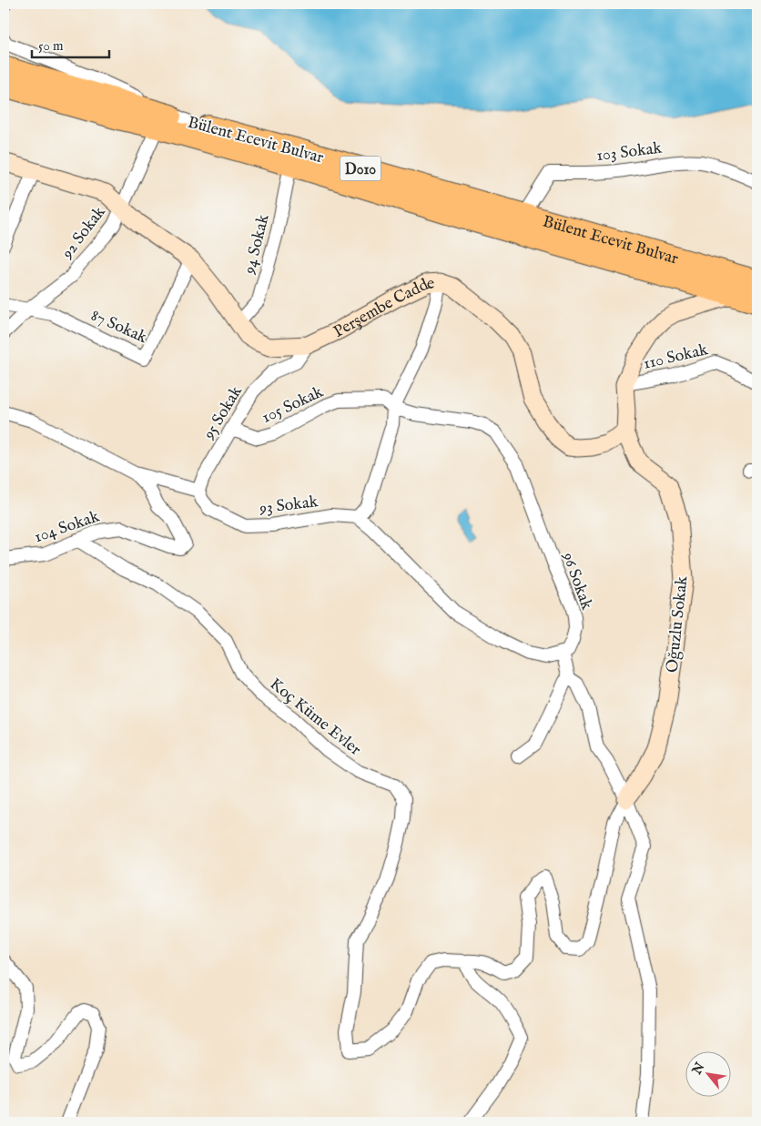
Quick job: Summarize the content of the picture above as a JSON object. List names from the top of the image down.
{
  "streets": {
    "highway": ["Bülent Ecevit Bulvar", "D010"],
    "main road": ["Perşembe Cadde", "Oğuzlu Sokak"],
    "street": [
      "103 Sokak",
      "92 Sokak",
      "94 Sokak",
      "87 Sokak",
      "110 Sokak",
      "105 Sokak",
      "95 Sokak",
      "93 Sokak",
      "104 Sokak",
      "96 Sokak",
      "Koç Küme Evler"
    ]
  },
  "crossings": [
    ["Bülent Ecevit Bulvar", "103 Sokak"],
    ["Bülent Ecevit Bulvar", "D010"],
    ["Bülent Ecevit Bulvar", "92 Sokak"],
    ["Bülent Ecevit Bulvar", "94 Sokak"],
    ["92 Sokak", "Perşembe Cadde"],
    ["92 Sokak", "87 Sokak"],
    ["94 Sokak", "Perşembe Cadde"],
    ["Perşembe Cadde", "87 Sokak"],
    ["Perşembe Cadde", "95 Sokak"],
    ["Perşembe Cadde", "Oğuzlu Sokak"],
    ["105 Sokak", "95 Sokak"],
    ["105 Sokak", "96 Sokak"],
    ["95 Sokak", "93 Sokak"],
    ["104 Sokak", "Koç Küme Evler"],
    ["Oğuzlu Sokak", "Koç Küme Evler"]
  ],
  "scale_bar": "50 m",
  "north": "top left"
}
